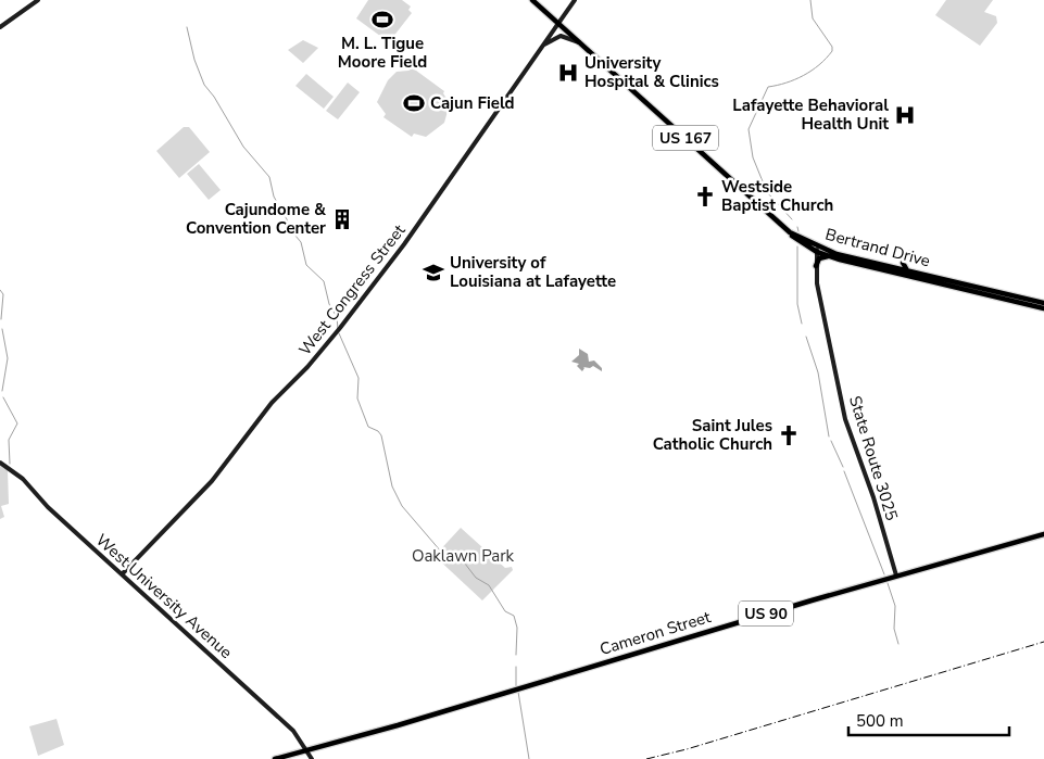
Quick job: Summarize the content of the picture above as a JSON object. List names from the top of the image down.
{
  "streets": {
    "main road": [
      "US 167",
      "Bertrand Drive",
      "West Congress Street",
      "State Route 3025",
      "West University Avenue",
      "US 90",
      "Cameron Street"
    ]
  },
  "crossings": [
    ["Bertrand Drive", "West Congress Street"],
    ["Bertrand Drive", "State Route 3025"],
    ["West Congress Street", "West University Avenue"],
    ["State Route 3025", "Cameron Street"],
    ["West University Avenue", "Cameron Street"]
  ],
  "parks": ["Oaklawn Park"],
  "places": {
    "sports": ["M. L. Tigue Moore Field", "Cajun Field"],
    "hospital": ["University Hospital & Clinics", "Lafayette Behavioral Health Unit"],
    "church": ["Westside Baptist Church", "Saint Jules Catholic Church"],
    "building": ["Cajundome & Convention Center"],
    "school or university": ["University of Louisiana at Lafayette"]
  },
  "scale_bar": "500 m"
}
